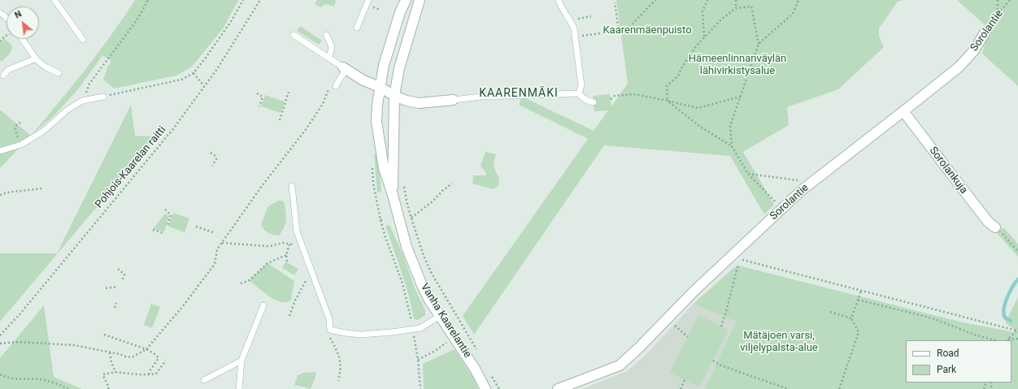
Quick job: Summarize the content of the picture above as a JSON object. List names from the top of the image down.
{
  "streets": {
    "street": ["Sorolantie", "Sorolankuja", "Vanha Kaarelantie"],
    "path": ["Pohjois-Kaarelan raitti"]
  },
  "crossings": [
    ["Sorolantie", "Sorolankuja"]
  ],
  "districts": ["KAARENMÄKI"],
  "parks": ["Kaarenmäenpuisto", "Hämeenlinnanväylän lähivirkistysalue", "Mätäjoen varsi, viljelypalsta-alue"],
  "legend": ["Road", "Park"],
  "north": "top left"
}
